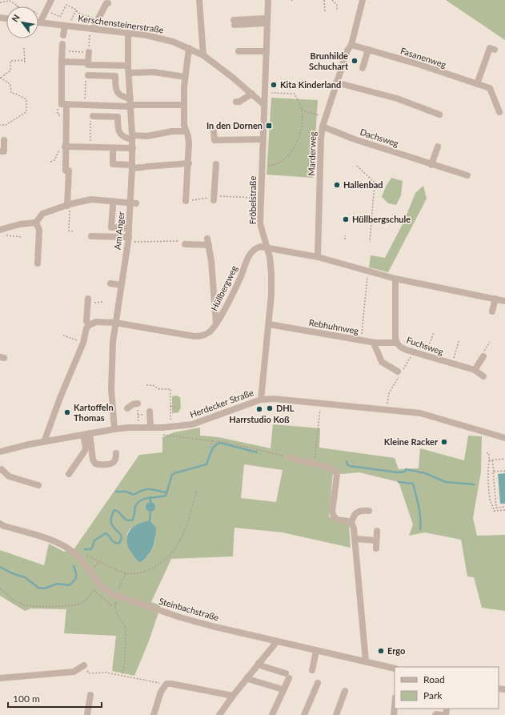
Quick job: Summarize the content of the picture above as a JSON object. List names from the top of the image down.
{
  "streets": {
    "street": [
      "Kerschensteinerstraße",
      "Fasanenweg",
      "Dachsweg",
      "Marderweg",
      "Fröbelstraße",
      "Am Anger",
      "Hüllbergweg",
      "Rebhuhnweg",
      "Fuchsweg",
      "Herdecker Straße",
      "Steinbachstraße"
    ]
  },
  "crossings": [
    ["Kerschensteinerstraße", "Fröbelstraße"],
    ["Kerschensteinerstraße", "Am Anger"],
    ["Fasanenweg", "Marderweg"],
    ["Dachsweg", "Marderweg"],
    ["Marderweg", "Hüllbergweg"],
    ["Fröbelstraße", "Hüllbergweg"],
    ["Fröbelstraße", "Rebhuhnweg"],
    ["Fröbelstraße", "Herdecker Straße"],
    ["Am Anger", "Hüllbergweg"],
    ["Am Anger", "Herdecker Straße"],
    ["Hüllbergweg", "Fuchsweg"],
    ["Rebhuhnweg", "Fuchsweg"]
  ],
  "places": {
    "other": [
      "Brunhilde Schuchart",
      "Kita Kinderland",
      "Hallenbad",
      "Hüllbergschule",
      "DHL",
      "Harrstudio Koß",
      "Kartoffeln Thomas",
      "Kleine Racker",
      "Ergo"
    ],
    "transit": ["In den Dornen"]
  },
  "legend": ["Road", "Park"],
  "scale_bar": "100 m",
  "north": "top left"
}
